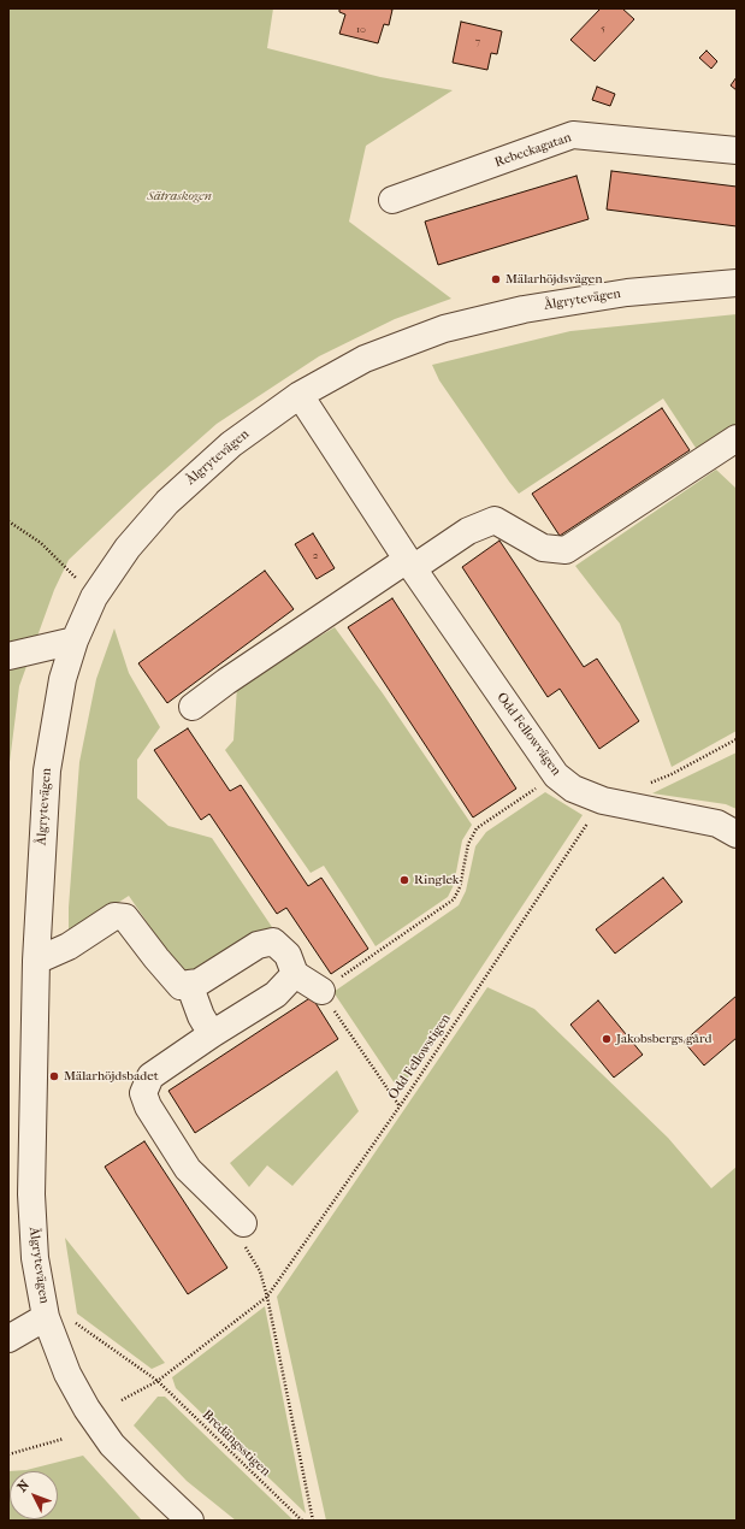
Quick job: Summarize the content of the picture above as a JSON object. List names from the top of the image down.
{
  "streets": {
    "street": ["Rebeckagatan", "Ålgrytevägen", "Odd Fellowvägen"],
    "path": ["Odd Fellowstigen", "Bredängsstigen"]
  },
  "crossings": [
    ["Ålgrytevägen", "Odd Fellowvägen"],
    ["Ålgrytevägen", "Bredängsstigen"],
    ["Odd Fellowvägen", "Odd Fellowstigen"],
    ["Odd Fellowstigen", "Bredängsstigen"]
  ],
  "parks": ["Sätraskogen"],
  "places": [
    "Mälarhöjdsvägen",
    "Ringlek",
    "Jakobsbergs gård",
    "Mälarhöjdsbadet"
  ],
  "house_numbers": [
    "5",
    "10",
    "7",
    "2"
  ],
  "north": "top left"
}
